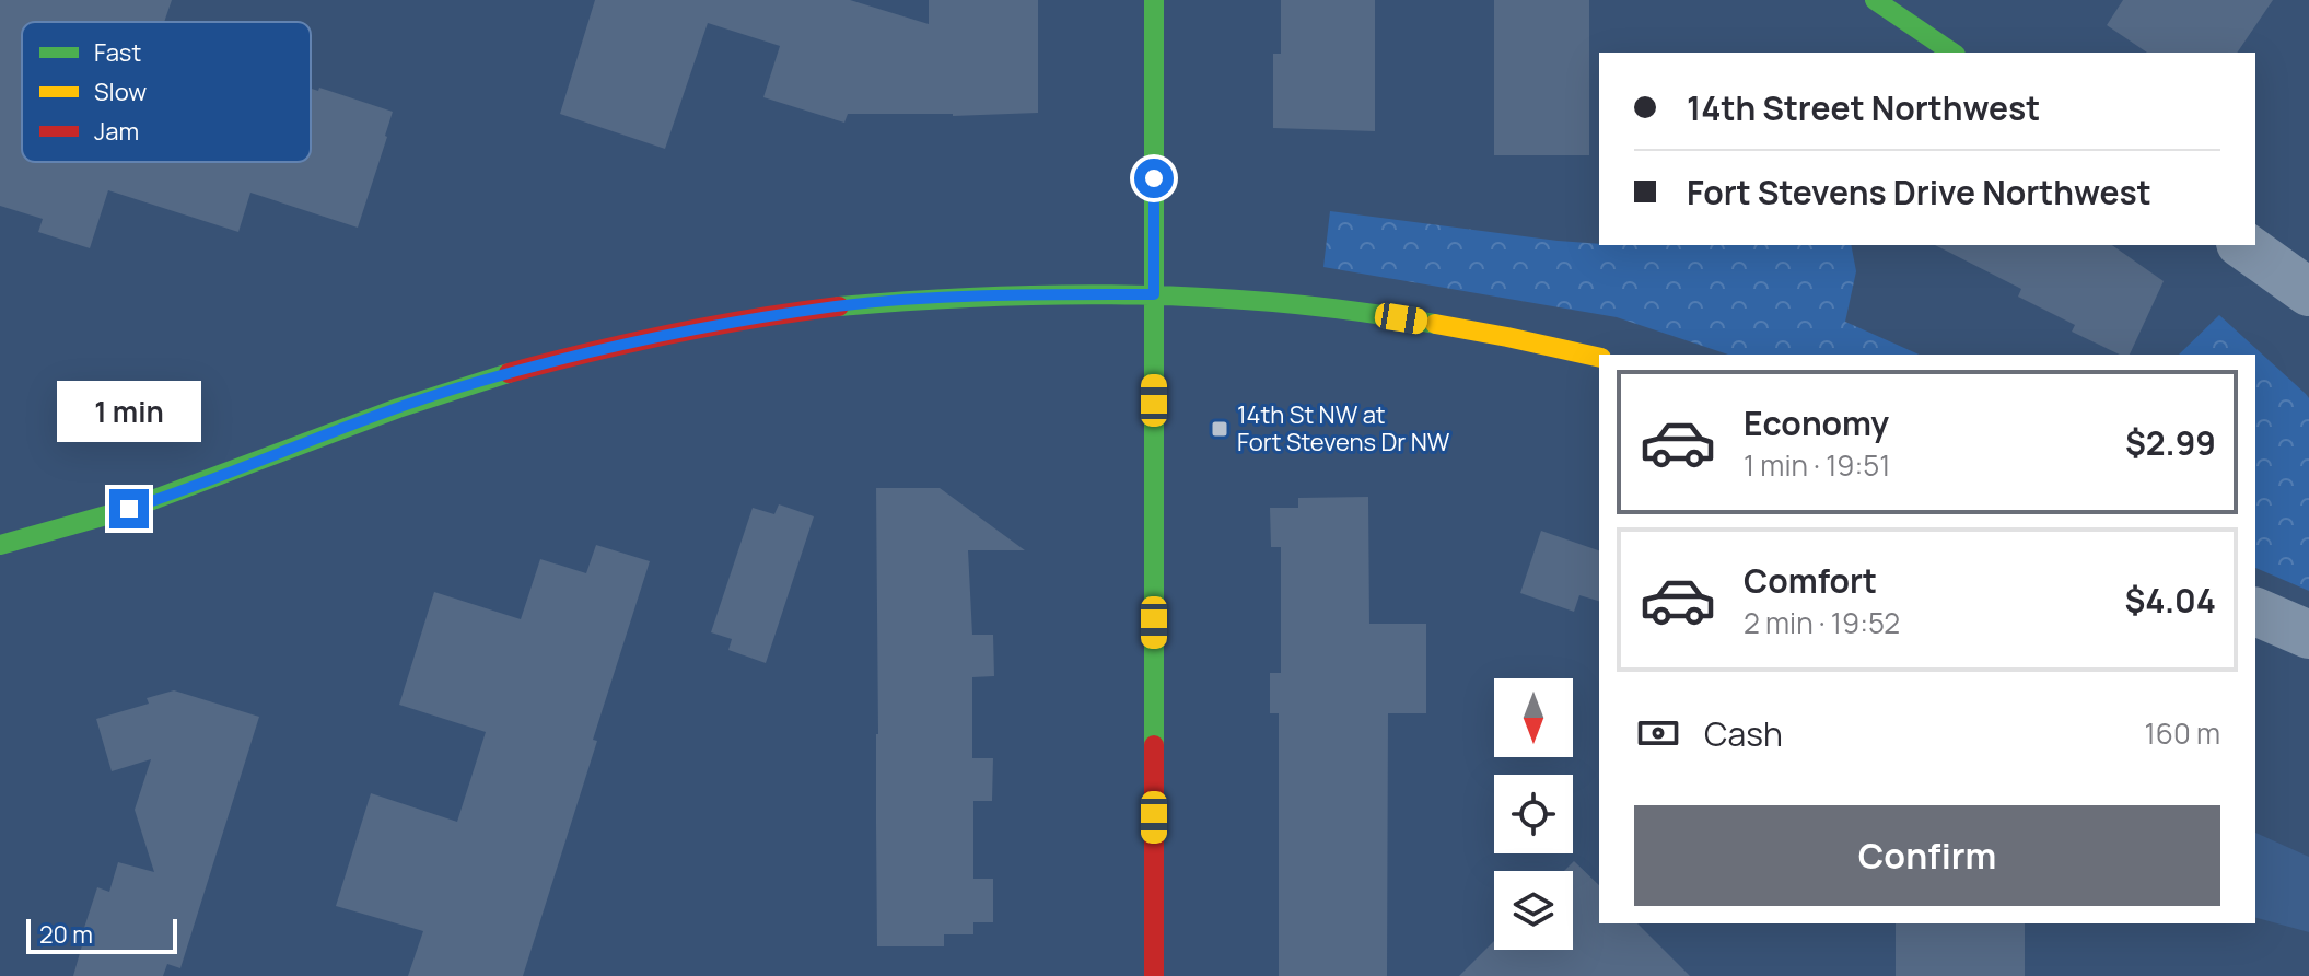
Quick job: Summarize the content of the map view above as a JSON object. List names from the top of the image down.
{
  "places": {
    "transit": ["14th St NW at Fort Stevens Dr NW"]
  },
  "legend": ["Fast", "Slow", "Jam"],
  "scale_bar": "20 m",
  "north": "bottom",
  "page": {
    "banner": ["14th Street Northwest", "Fort Stevens Drive Northwest"],
    "list": [
      {
        "name": "Economy",
        "note": "1 min · 19:51",
        "value": "$2.99"
      },
      {
        "name": "Comfort",
        "note": "2 min · 19:52",
        "value": "$4.04"
      }
    ],
    "bubble": "1 min",
    "pay": ["Cash", "160 m"],
    "buttons": "Confirm",
    "scale": "20 m"
  }
}
